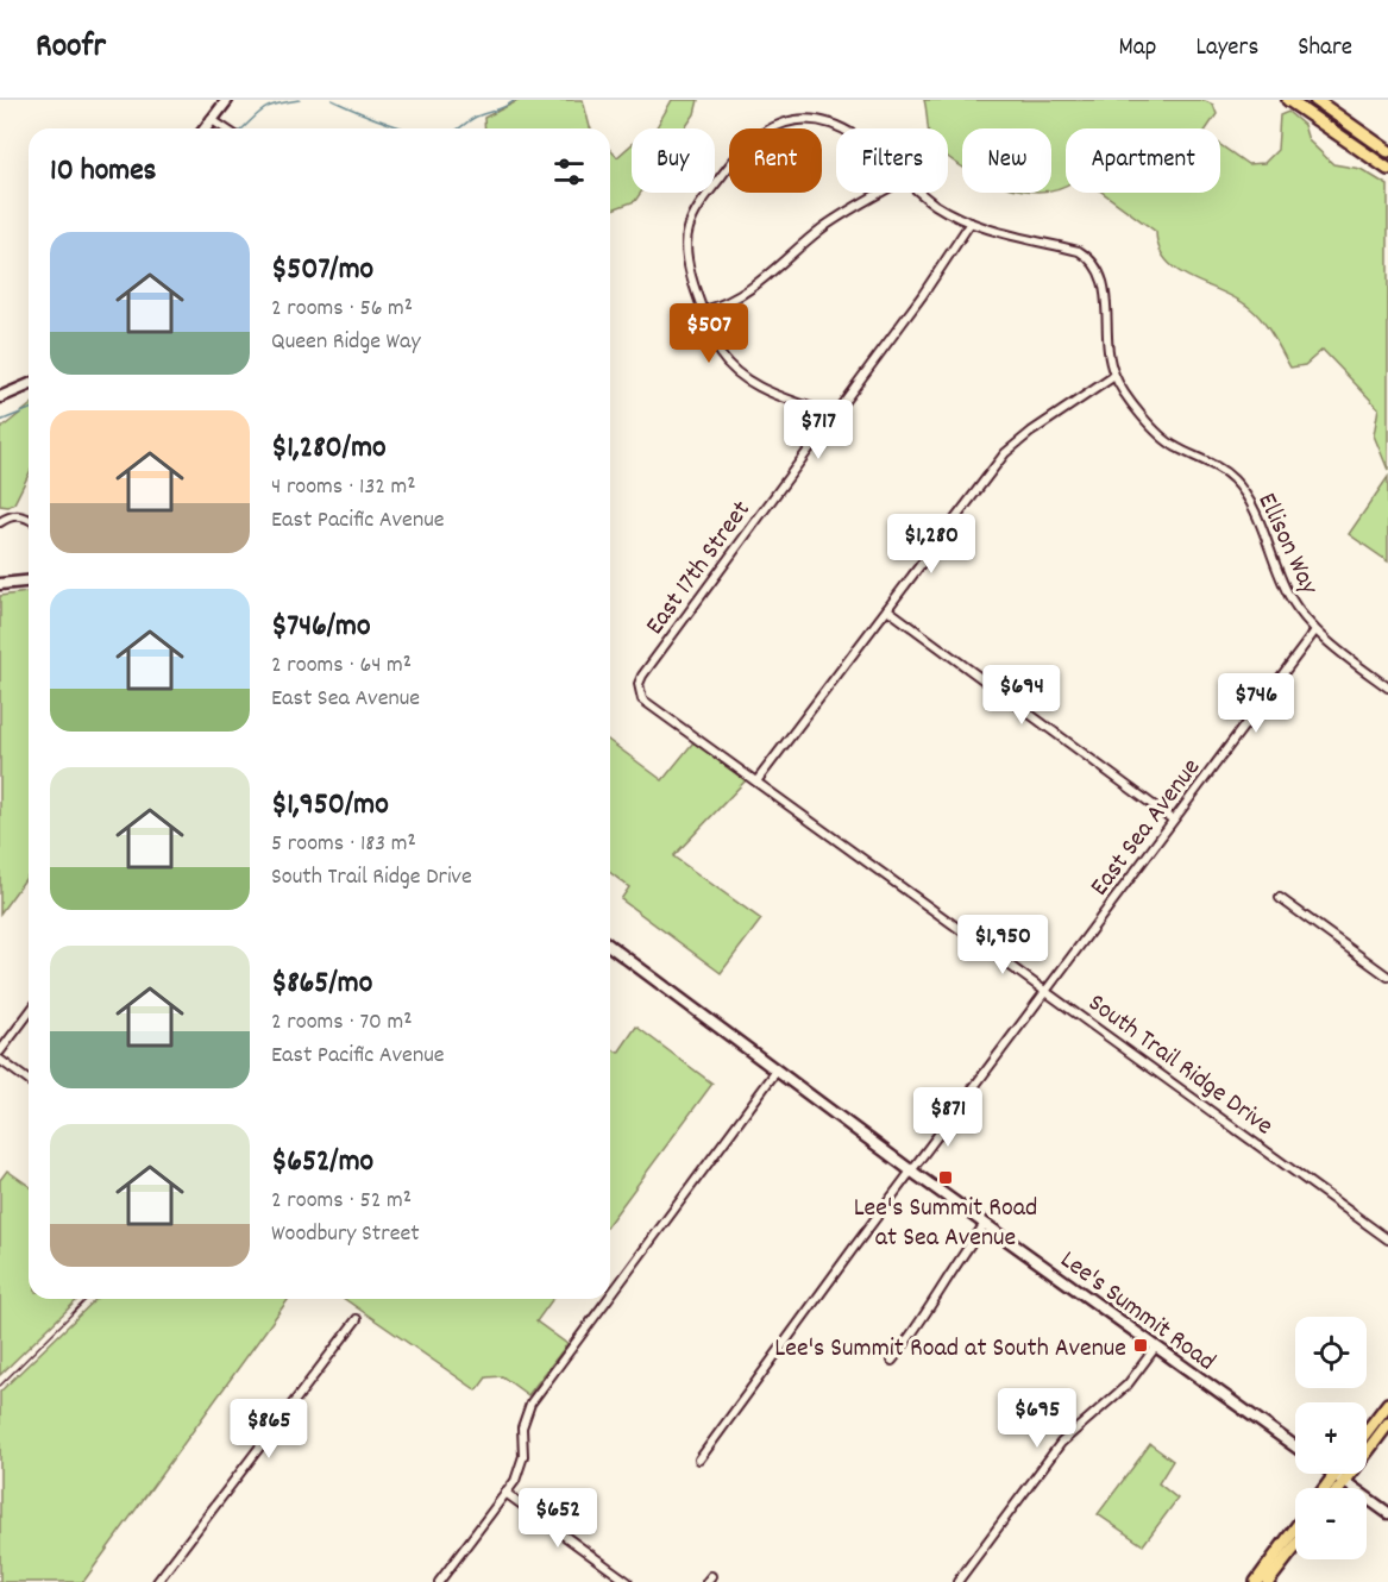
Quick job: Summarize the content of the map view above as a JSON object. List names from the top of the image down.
{
  "streets": {
    "main road": ["Lee's Summit Road"],
    "street": [
      "Ellison Way",
      "East 17th Street",
      "East Sea Avenue",
      "South Trail Ridge Drive"
    ]
  },
  "crossings": [
    ["Ellison Way", "East 17th Street"],
    ["Ellison Way", "East Sea Avenue"],
    ["East 17th Street", "South Trail Ridge Drive"],
    ["East Sea Avenue", "South Trail Ridge Drive"],
    ["East Sea Avenue", "Lee's Summit Road"]
  ],
  "places": {
    "transit": ["Lee's Summit Road at Sea Avenue", "Lee's Summit Road at South Avenue"]
  },
  "page": {
    "header": "Roofr",
    "nav": ["Map", "Layers", "Share"],
    "chip": [
      "Buy",
      "Rent",
      "Filters",
      "New",
      "Apartment"
    ],
    "heading": "10 homes",
    "list": [
      {
        "name": "$507/mo",
        "note": "2 rooms · 56 m² · Queen Ridge Way"
      },
      {
        "name": "$1,280/mo",
        "note": "4 rooms · 132 m² · East Pacific Avenue"
      },
      {
        "name": "$746/mo",
        "note": "2 rooms · 64 m² · East Sea Avenue"
      },
      {
        "name": "$1,950/mo",
        "note": "5 rooms · 183 m² · South Trail Ridge Drive"
      },
      {
        "name": "$865/mo",
        "note": "2 rooms · 70 m² · East Pacific Avenue"
      },
      {
        "name": "$652/mo",
        "note": "2 rooms · 52 m² · Woodbury Street"
      }
    ],
    "price": [
      "$507",
      "$717",
      "$1,280",
      "$694",
      "$746",
      "$1,950",
      "$871",
      "$695",
      "$865",
      "$652"
    ],
    "map_buttons": ["+", "−"]
  }
}
